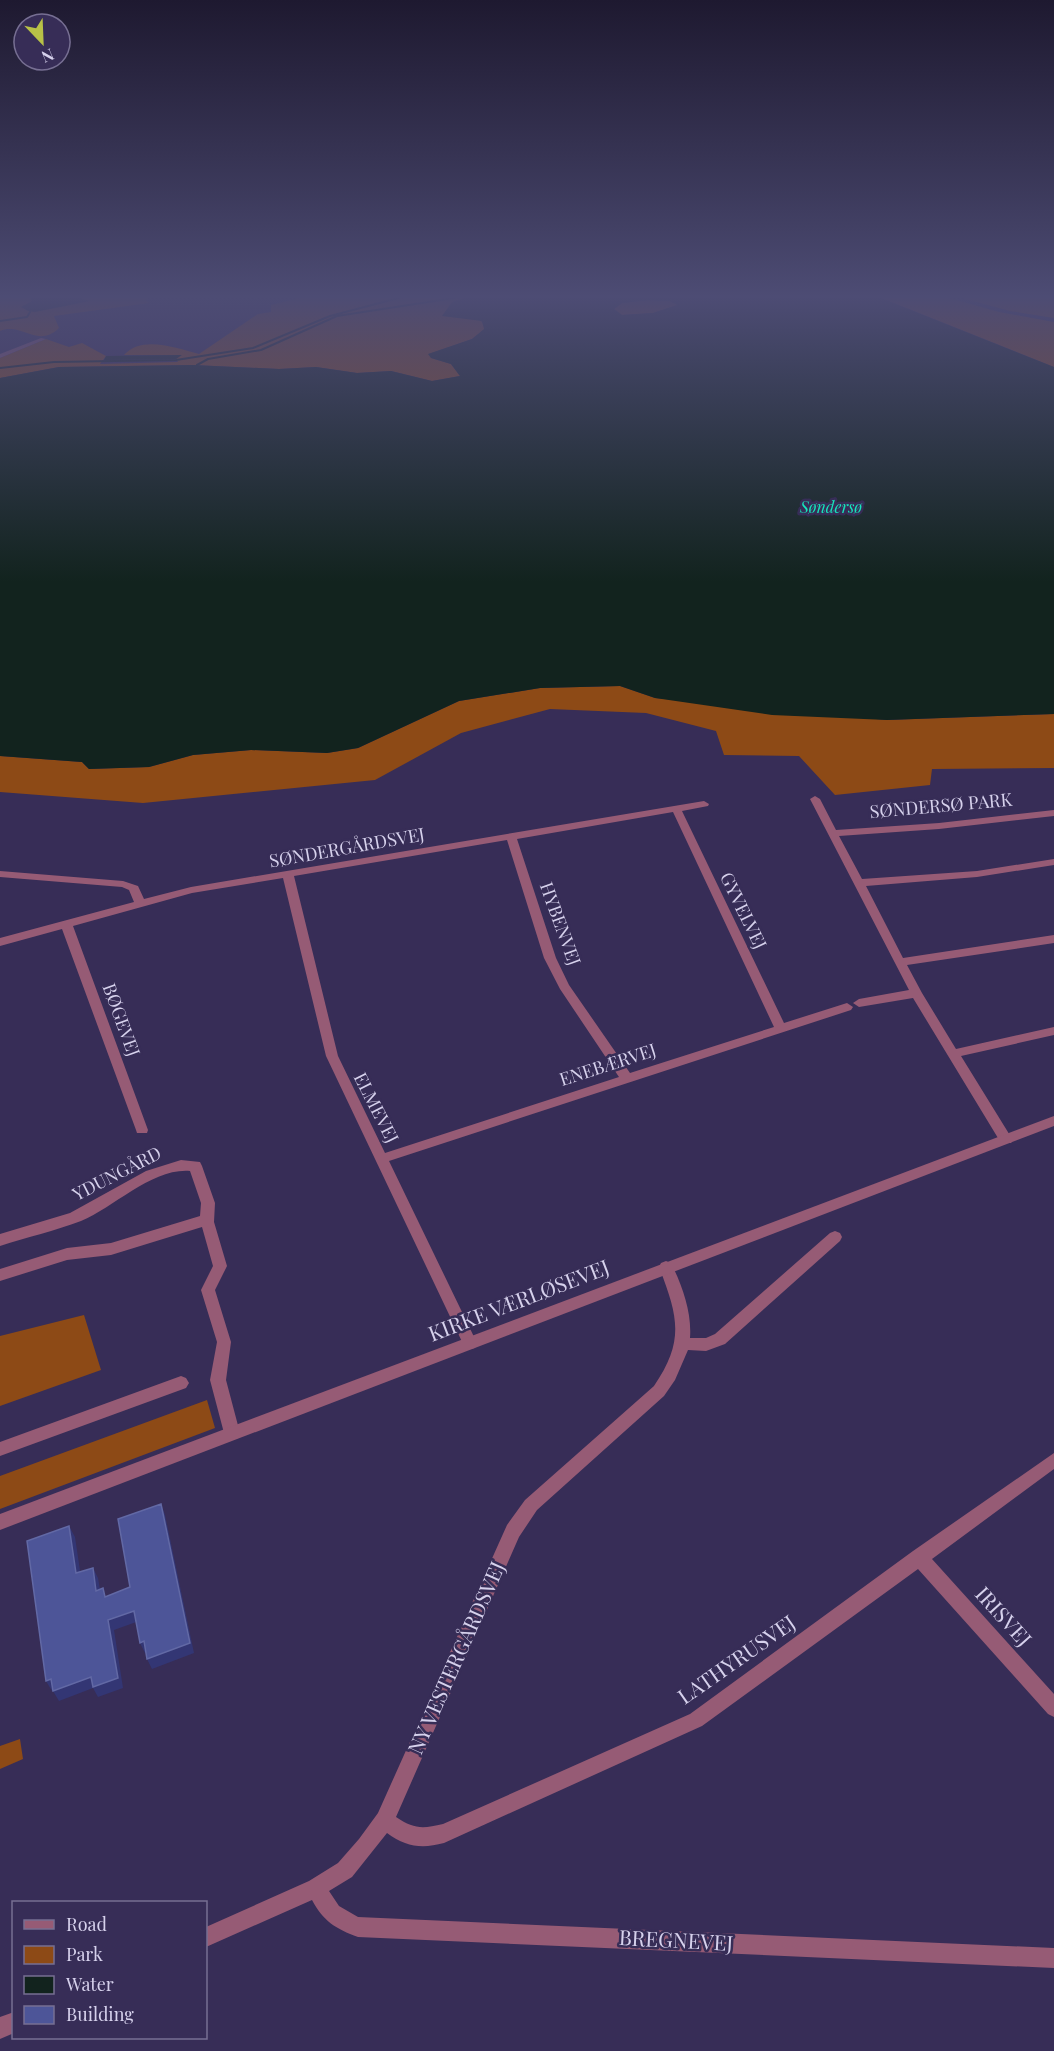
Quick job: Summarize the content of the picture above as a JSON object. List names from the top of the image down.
{
  "streets": {
    "street": [
      "SØNDERSØ PARK",
      "SØNDERGÅRDSVEJ",
      "GYVELVEJ",
      "HYBENVEJ",
      "BØGEVEJ",
      "ENEBÆRVEJ",
      "ELMEVEJ",
      "YDUNGÅRD",
      "KIRKE VÆRLØSEVEJ",
      "IRISVEJ",
      "NY VESTERGÅRDSVEJ",
      "LATHYRUSVEJ",
      "BREGNEVEJ"
    ]
  },
  "crossings": [
    ["SØNDERGÅRDSVEJ", "GYVELVEJ"],
    ["SØNDERGÅRDSVEJ", "HYBENVEJ"],
    ["SØNDERGÅRDSVEJ", "BØGEVEJ"],
    ["SØNDERGÅRDSVEJ", "ELMEVEJ"],
    ["GYVELVEJ", "ENEBÆRVEJ"],
    ["HYBENVEJ", "ENEBÆRVEJ"],
    ["ENEBÆRVEJ", "ELMEVEJ"],
    ["ELMEVEJ", "KIRKE VÆRLØSEVEJ"],
    ["YDUNGÅRD", "KIRKE VÆRLØSEVEJ"],
    ["KIRKE VÆRLØSEVEJ", "NY VESTERGÅRDSVEJ"],
    ["IRISVEJ", "LATHYRUSVEJ"],
    ["NY VESTERGÅRDSVEJ", "LATHYRUSVEJ"],
    ["NY VESTERGÅRDSVEJ", "BREGNEVEJ"]
  ],
  "water": ["Søndersø"],
  "legend": [
    "Road",
    "Park",
    "Water",
    "Building"
  ],
  "north": "bottom right"
}
